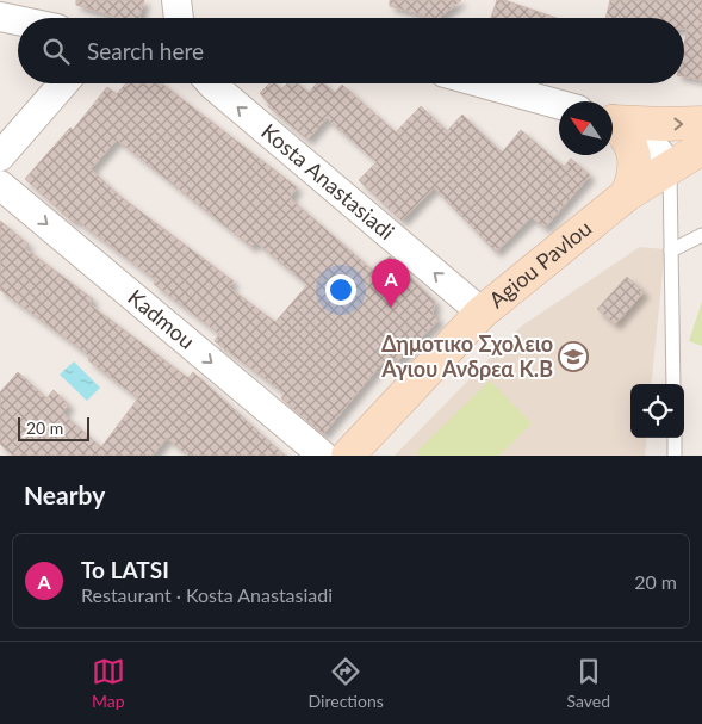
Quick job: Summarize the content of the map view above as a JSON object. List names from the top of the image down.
{
  "streets": {
    "main road": ["Agiou Pavlou"],
    "street": ["Kosta Anastasiadi", "Kadmou"]
  },
  "crossings": [
    ["Kosta Anastasiadi", "Agiou Pavlou"]
  ],
  "one_way": ["Kosta Anastasiadi", "Kadmou"],
  "places": {
    "school or university": ["Δημοτικο Σχολειο Αγιου Ανδρεα Κ.Β"]
  },
  "scale_bar": "20 m",
  "north": "top left",
  "page": {
    "search": "Search here",
    "pins": "A",
    "scale": "20 m",
    "heading": "Nearby",
    "list": [
      {
        "mark": "A",
        "name": "To LATSI",
        "note": "Restaurant · Kosta Anastasiadi",
        "value": "20 m"
      }
    ],
    "nav": ["Map", "Directions", "Saved"]
  }
}
